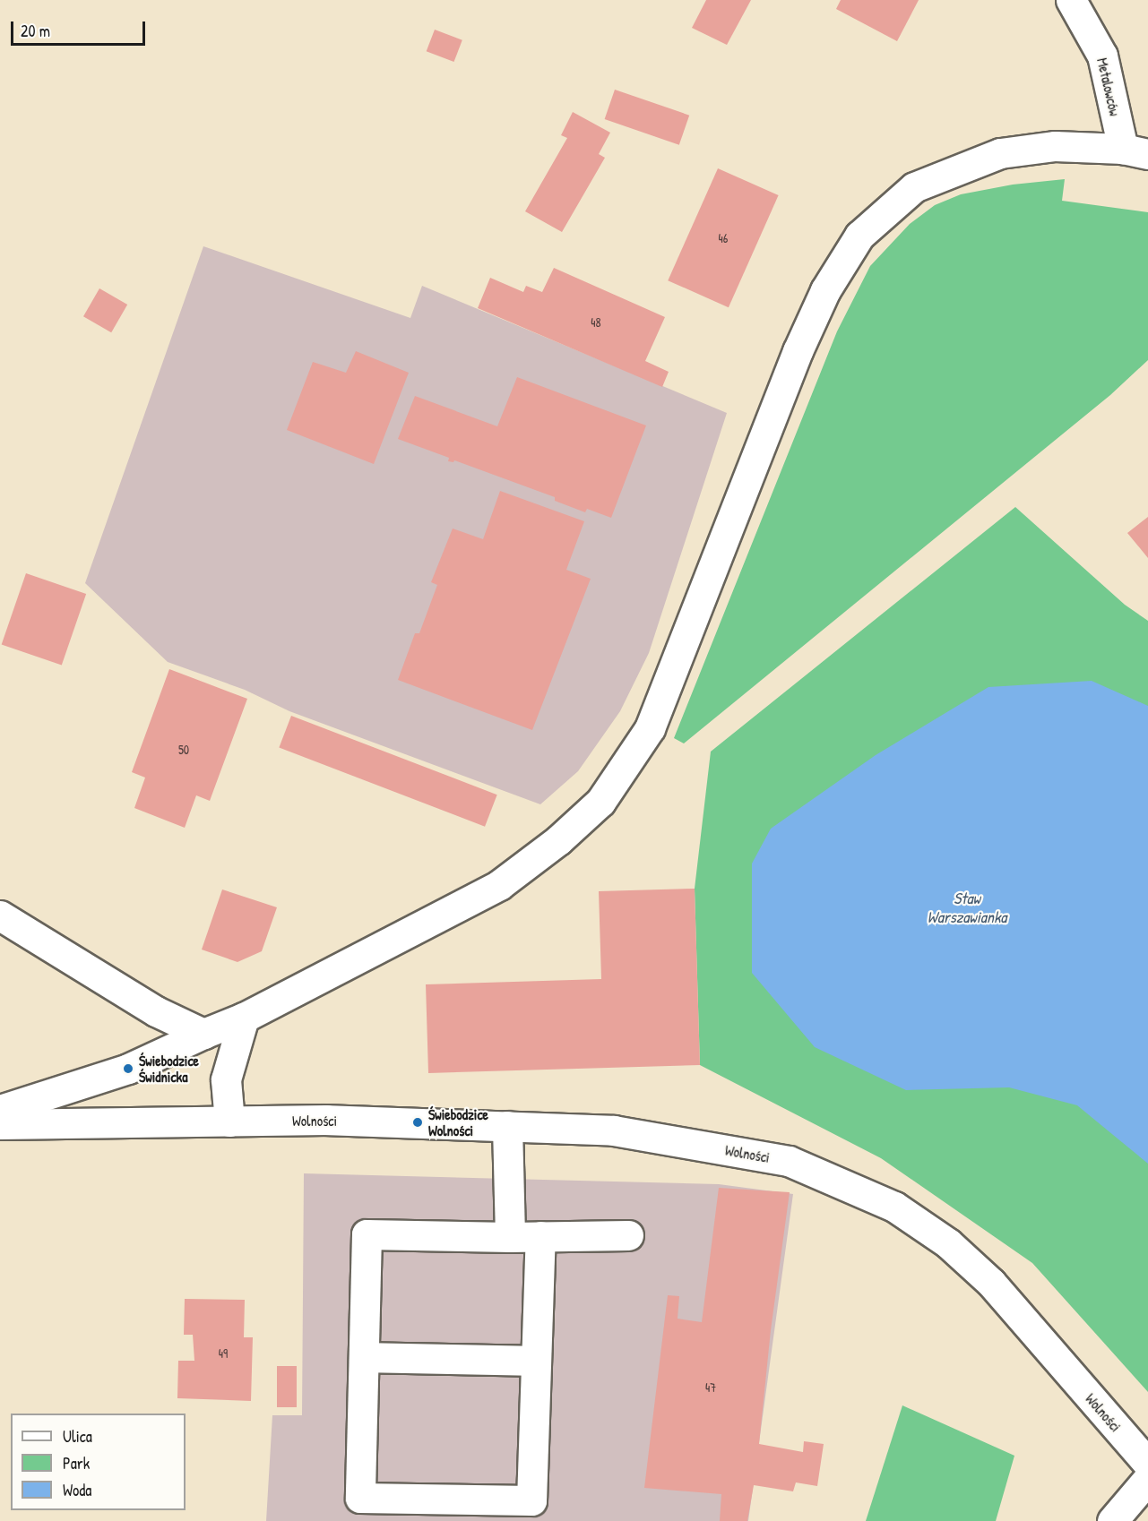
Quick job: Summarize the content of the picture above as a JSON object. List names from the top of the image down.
{
  "streets": {
    "street": ["Metalowców", "Wolności"]
  },
  "water": ["Staw Warszawianka"],
  "places": ["Świebodzice Świdnicka", "Świebodzice Wolności"],
  "house_numbers": [
    "46",
    "48",
    "50",
    "49",
    "47"
  ],
  "legend": ["Ulica", "Park", "Woda"],
  "scale_bar": "20 m"
}
